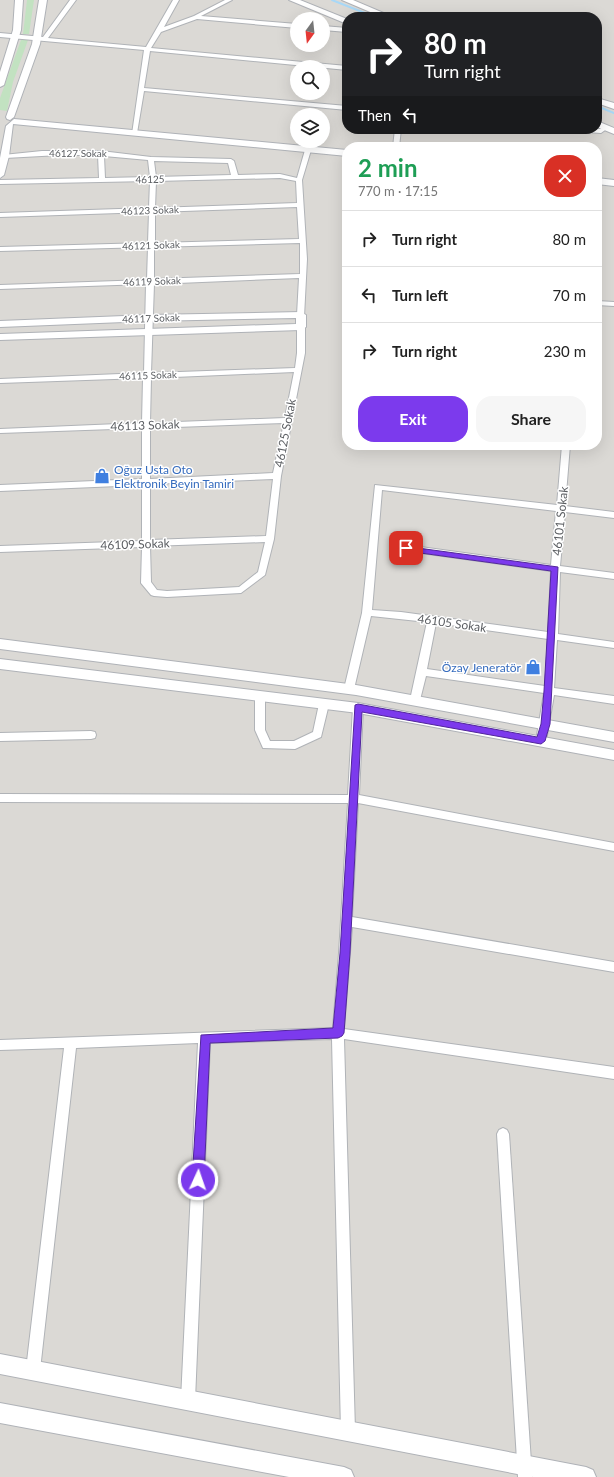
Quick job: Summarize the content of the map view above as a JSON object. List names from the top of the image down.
{
  "streets": {
    "street": [
      "46127 Sokak",
      "46125",
      "46123 Sokak",
      "46121 Sokak",
      "46119 Sokak",
      "46117 Sokak",
      "46115 Sokak",
      "46113 Sokak",
      "46125 Sokak",
      "46101 Sokak",
      "46109 Sokak",
      "46105 Sokak"
    ]
  },
  "crossings": [
    ["46127 Sokak", "46125"],
    ["46125", "46125 Sokak"],
    ["46123 Sokak", "46125 Sokak"],
    ["46121 Sokak", "46125 Sokak"],
    ["46119 Sokak", "46125 Sokak"],
    ["46117 Sokak", "46125 Sokak"],
    ["46115 Sokak", "46125 Sokak"],
    ["46113 Sokak", "46125 Sokak"],
    ["46125 Sokak", "46109 Sokak"],
    ["46101 Sokak", "46105 Sokak"]
  ],
  "places": {
    "shop": ["Oğuz Usta Oto Elektronik Beyin Tamiri", "Özay Jeneratör"]
  },
  "north": "bottom",
  "page": {
    "turn": ["80 m", "Turn right"],
    "then": "Then",
    "heading": ["2 min", "770 m · 17:15"],
    "list": [
      {
        "name": "Turn right",
        "value": "80 m"
      },
      {
        "name": "Turn left",
        "value": "70 m"
      },
      {
        "name": "Turn right",
        "value": "230 m"
      }
    ],
    "buttons": ["Exit", "Share"]
  }
}
